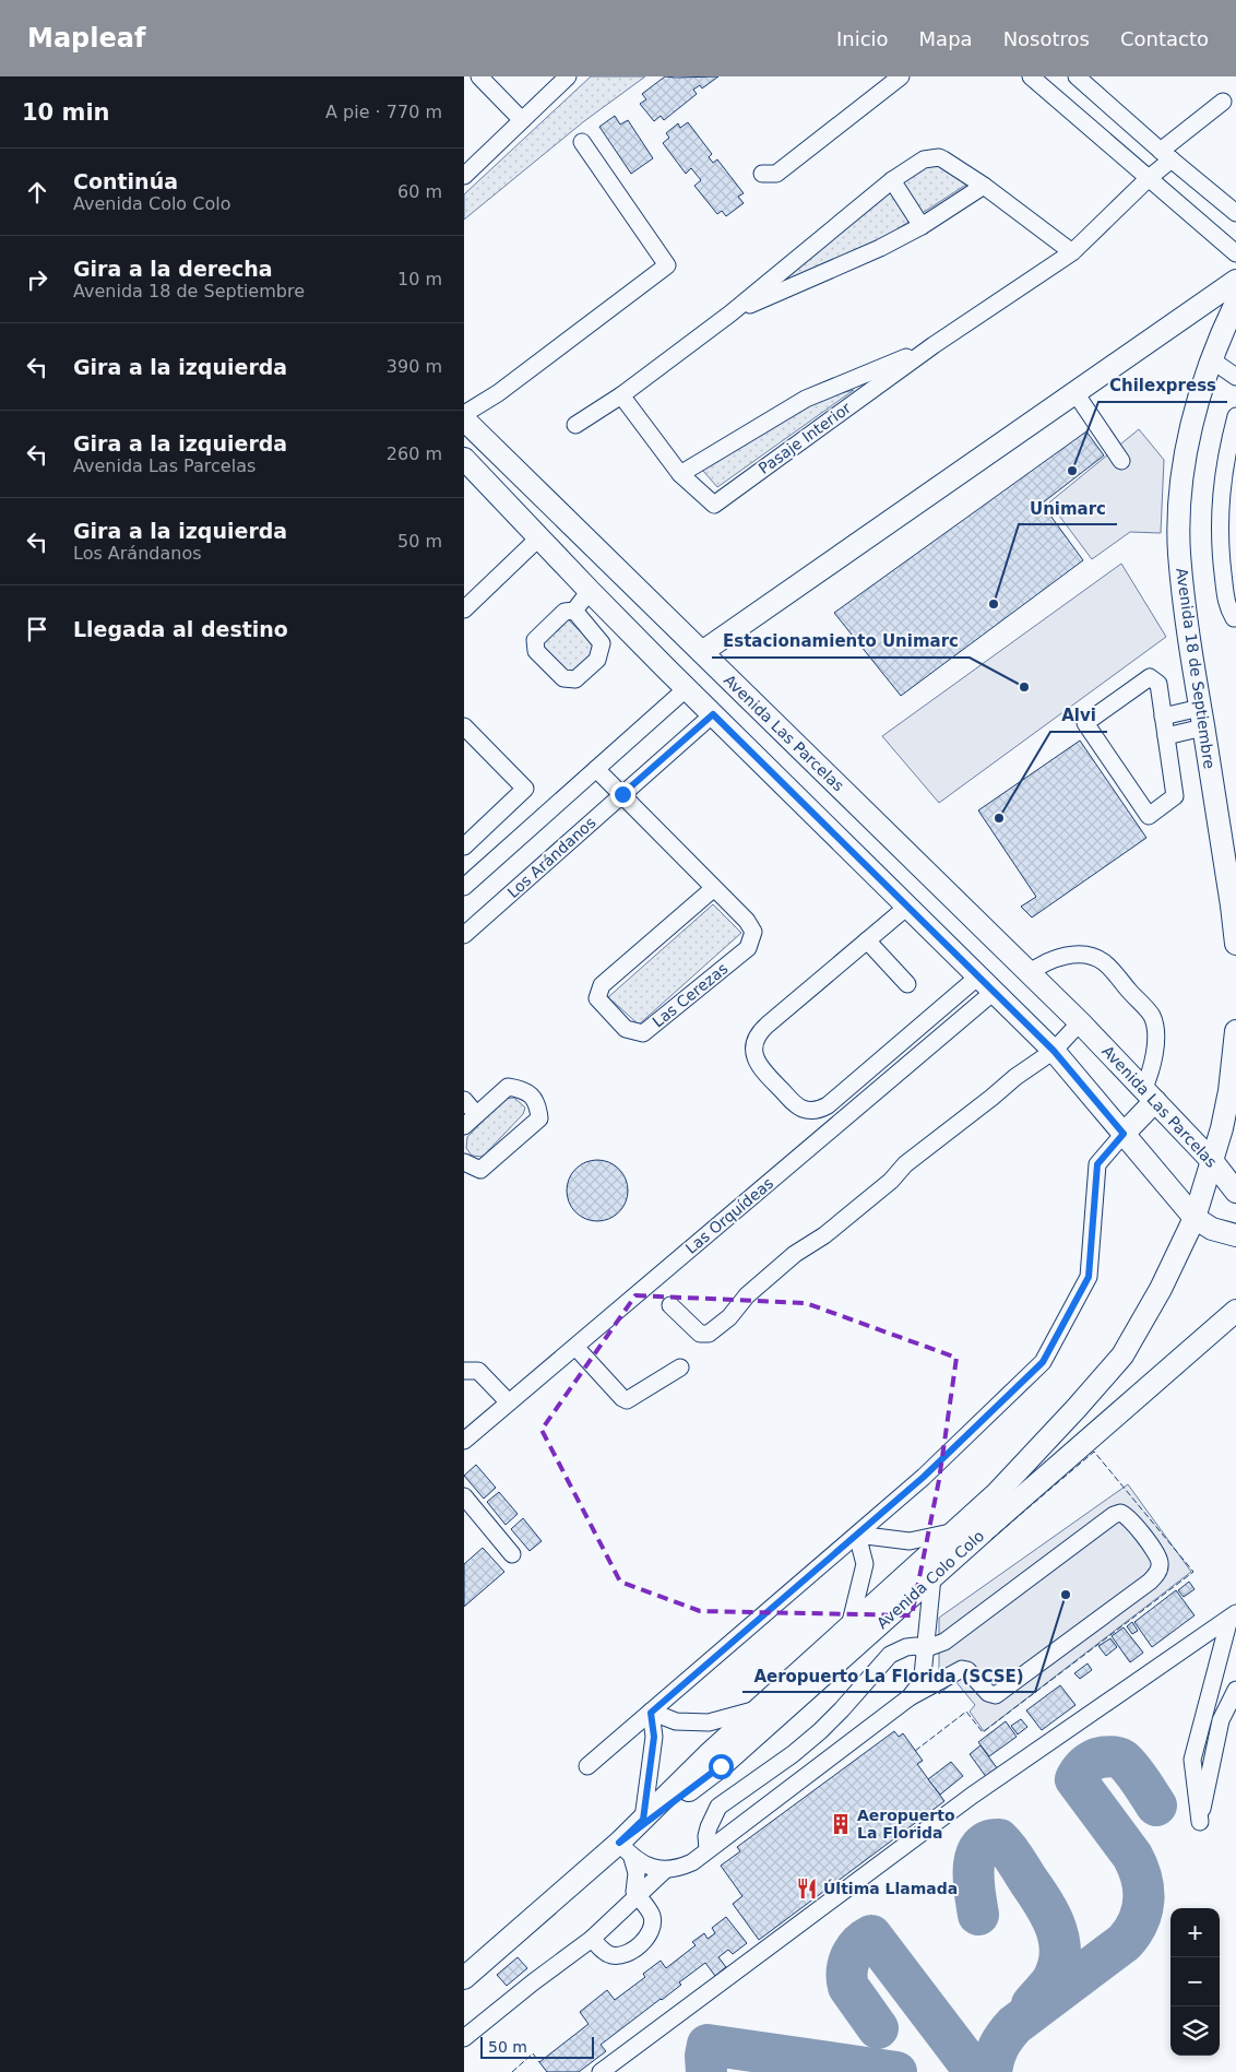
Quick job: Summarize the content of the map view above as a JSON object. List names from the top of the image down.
{
  "streets": {
    "main road": ["Avenida 18 de Septiembre", "Avenida Las Parcelas", "Avenida Colo Colo"],
    "street": [
      "Pasaje Interior",
      "Los Arándanos",
      "Las Cerezas",
      "Las Orquídeas"
    ]
  },
  "crossings": [
    ["Los Arándanos", "Las Cerezas"]
  ],
  "places": {
    "other": [
      "Chilexpress",
      "Unimarc",
      "Estacionamiento Unimarc",
      "Alvi",
      "Aeropuerto La Florida (SCSE)"
    ],
    "building": ["Aeropuerto La Florida"],
    "restaurant": ["Última Llamada"]
  },
  "scale_bar": "50 m",
  "page": {
    "header": "Mapleaf",
    "nav": [
      "Inicio",
      "Mapa",
      "Nosotros",
      "Contacto"
    ],
    "heading": ["10 min", "A pie · 770 m"],
    "list": [
      ["Continúa", "Avenida Colo Colo", "60 m"],
      ["Gira a la derecha", "Avenida 18 de Septiembre", "10 m"],
      ["Gira a la izquierda", "390 m"],
      ["Gira a la izquierda", "Avenida Las Parcelas", "260 m"],
      ["Gira a la izquierda", "Los Arándanos", "50 m"],
      "Llegada al destino"
    ],
    "map_buttons": ["+", "−"],
    "scale": "50 m"
  }
}
